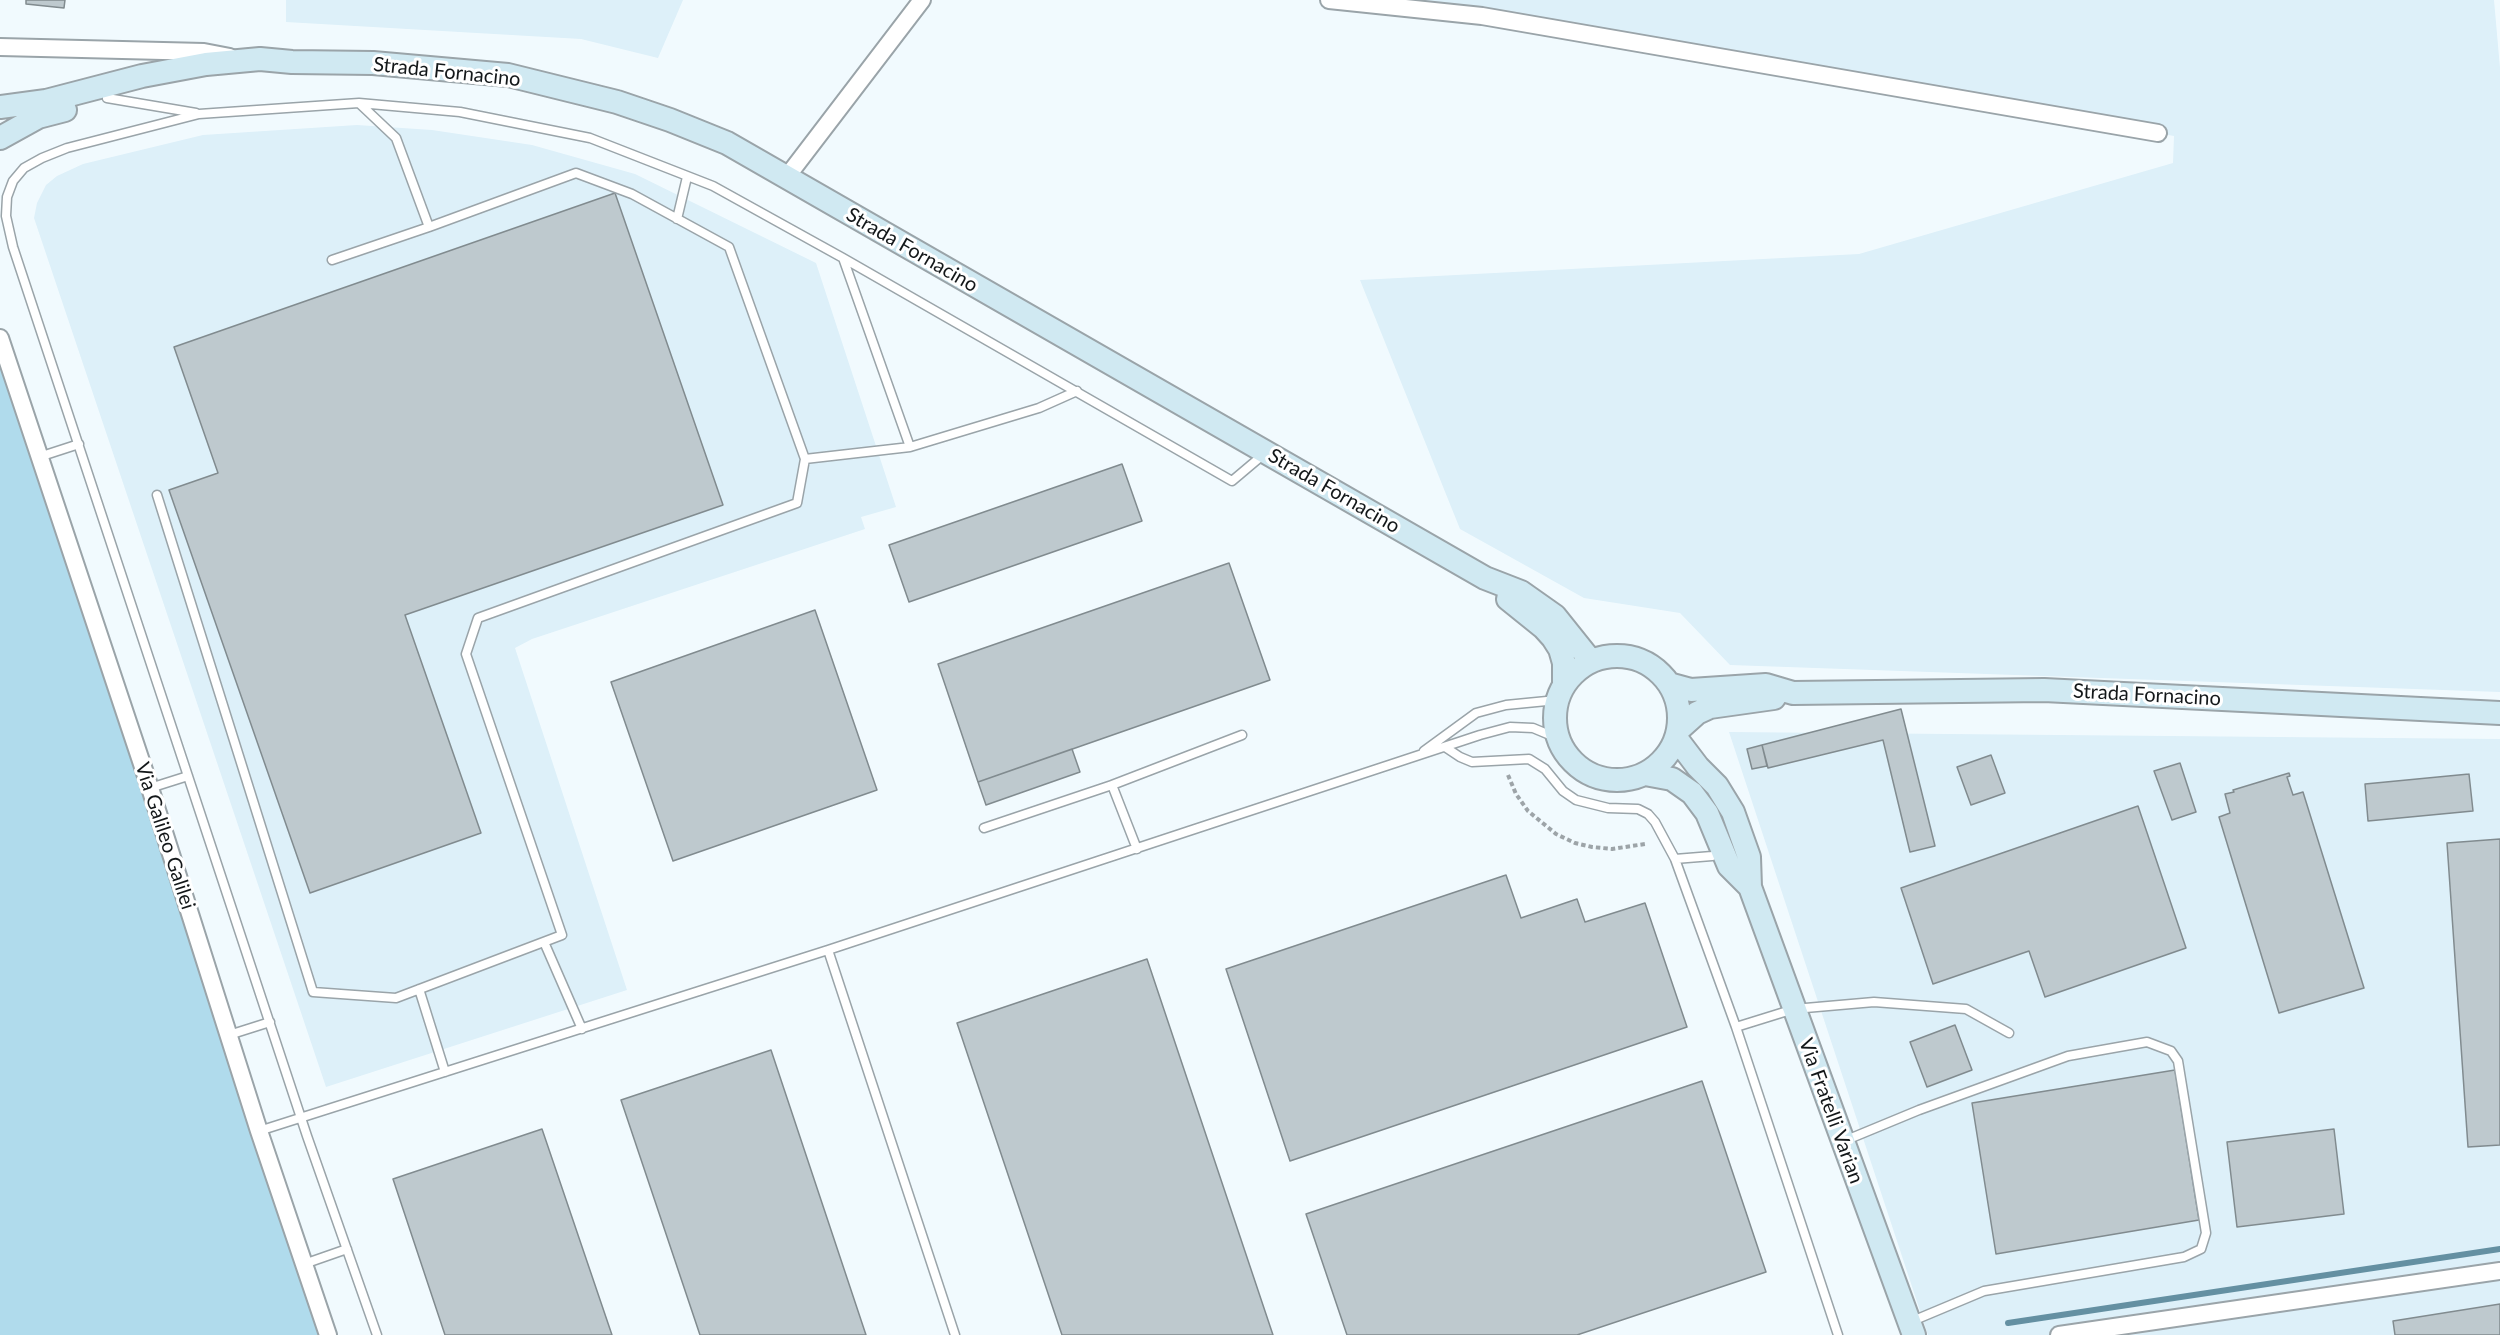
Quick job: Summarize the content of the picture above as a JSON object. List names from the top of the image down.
{
  "streets": {
    "street": ["Strada Fornacino", "Via Galileo Galilei", "Via Fratelli Varian"]
  },
  "crossings": [
    ["Strada Fornacino", "Via Fratelli Varian"]
  ]
}
